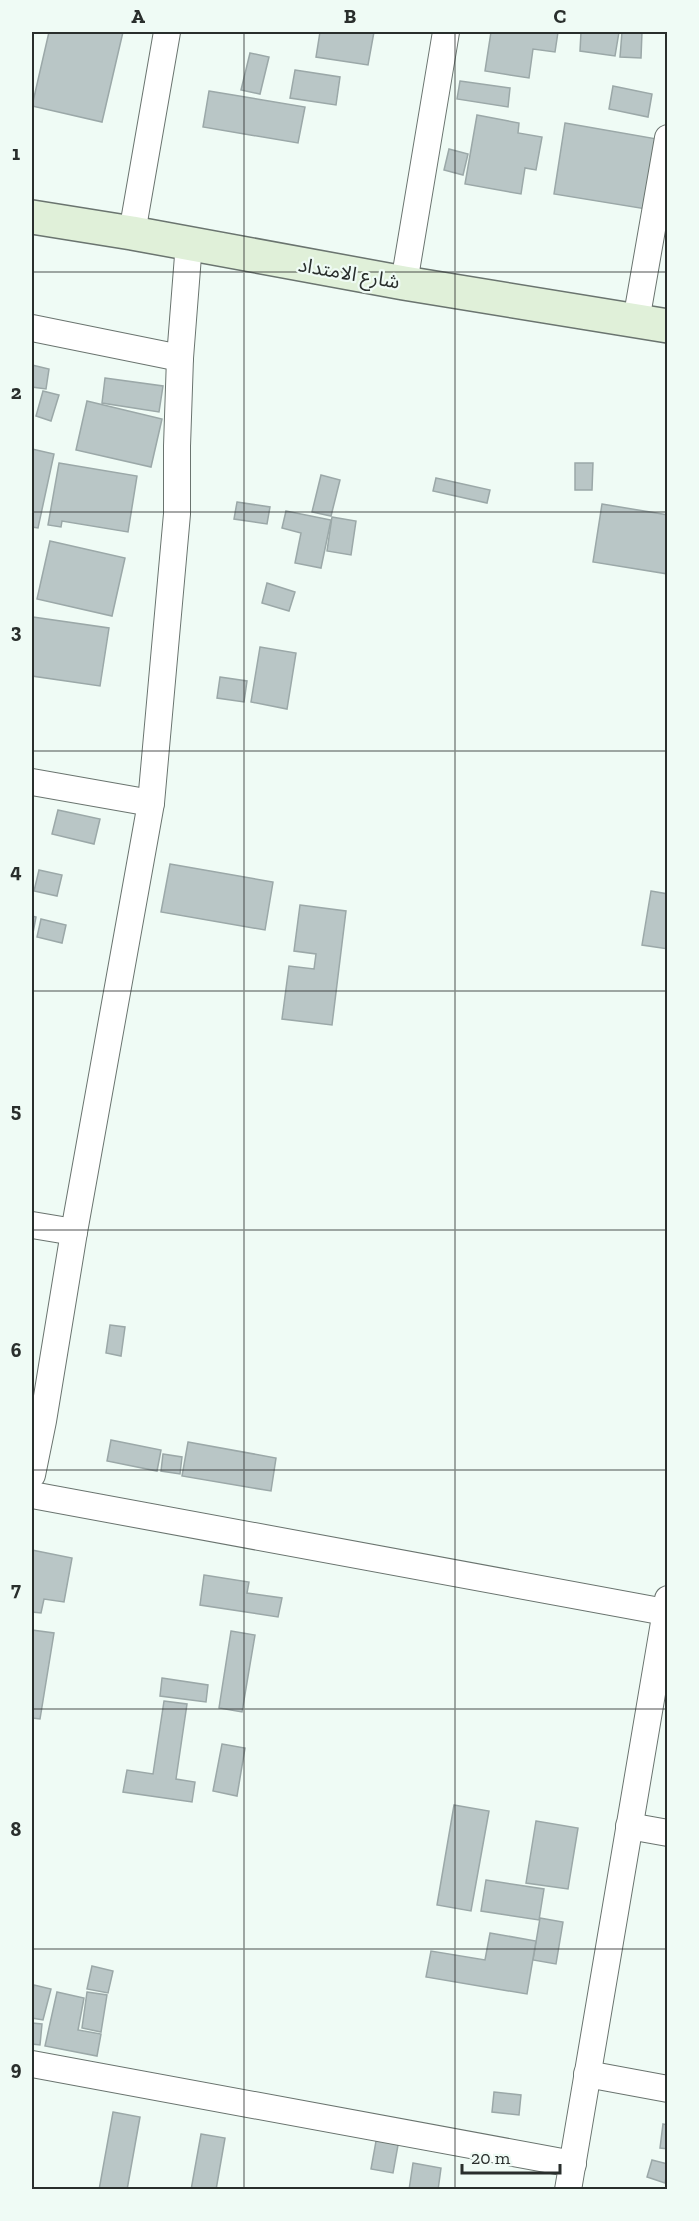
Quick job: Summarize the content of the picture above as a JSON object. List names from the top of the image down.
{
  "streets": {
    "street": ["شارع الامتداد"]
  },
  "scale_bar": "20 m",
  "grid": {
    "columns": ["A", "B", "C"],
    "rows": [
      "1",
      "2",
      "3",
      "4",
      "5",
      "6",
      "7",
      "8",
      "9"
    ]
  }
}
